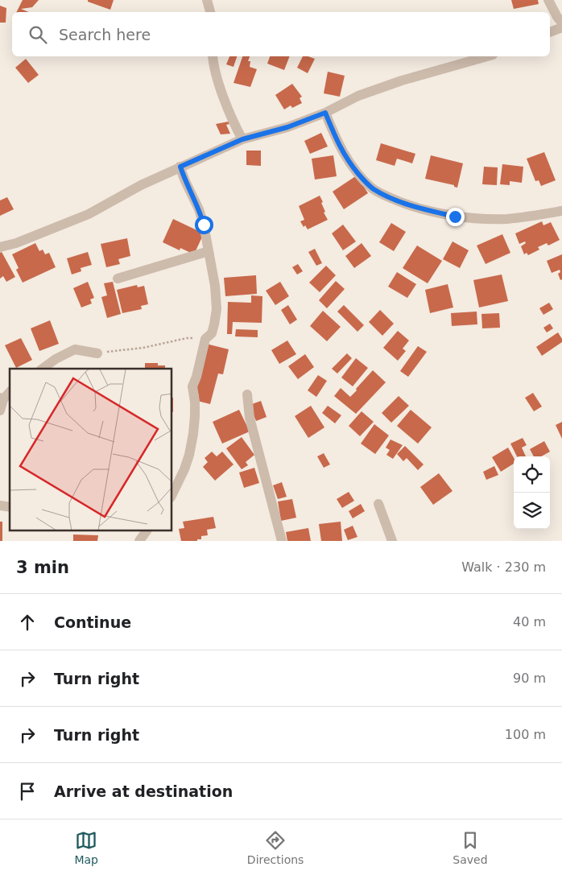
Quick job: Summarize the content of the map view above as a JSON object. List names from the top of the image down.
{
  "page": {
    "search": "Search here",
    "heading": ["3 min", "Walk · 230 m"],
    "list": [
      ["Continue", "40 m"],
      ["Turn right", "90 m"],
      ["Turn right", "100 m"],
      "Arrive at destination"
    ],
    "nav": ["Map", "Directions", "Saved"]
  }
}
